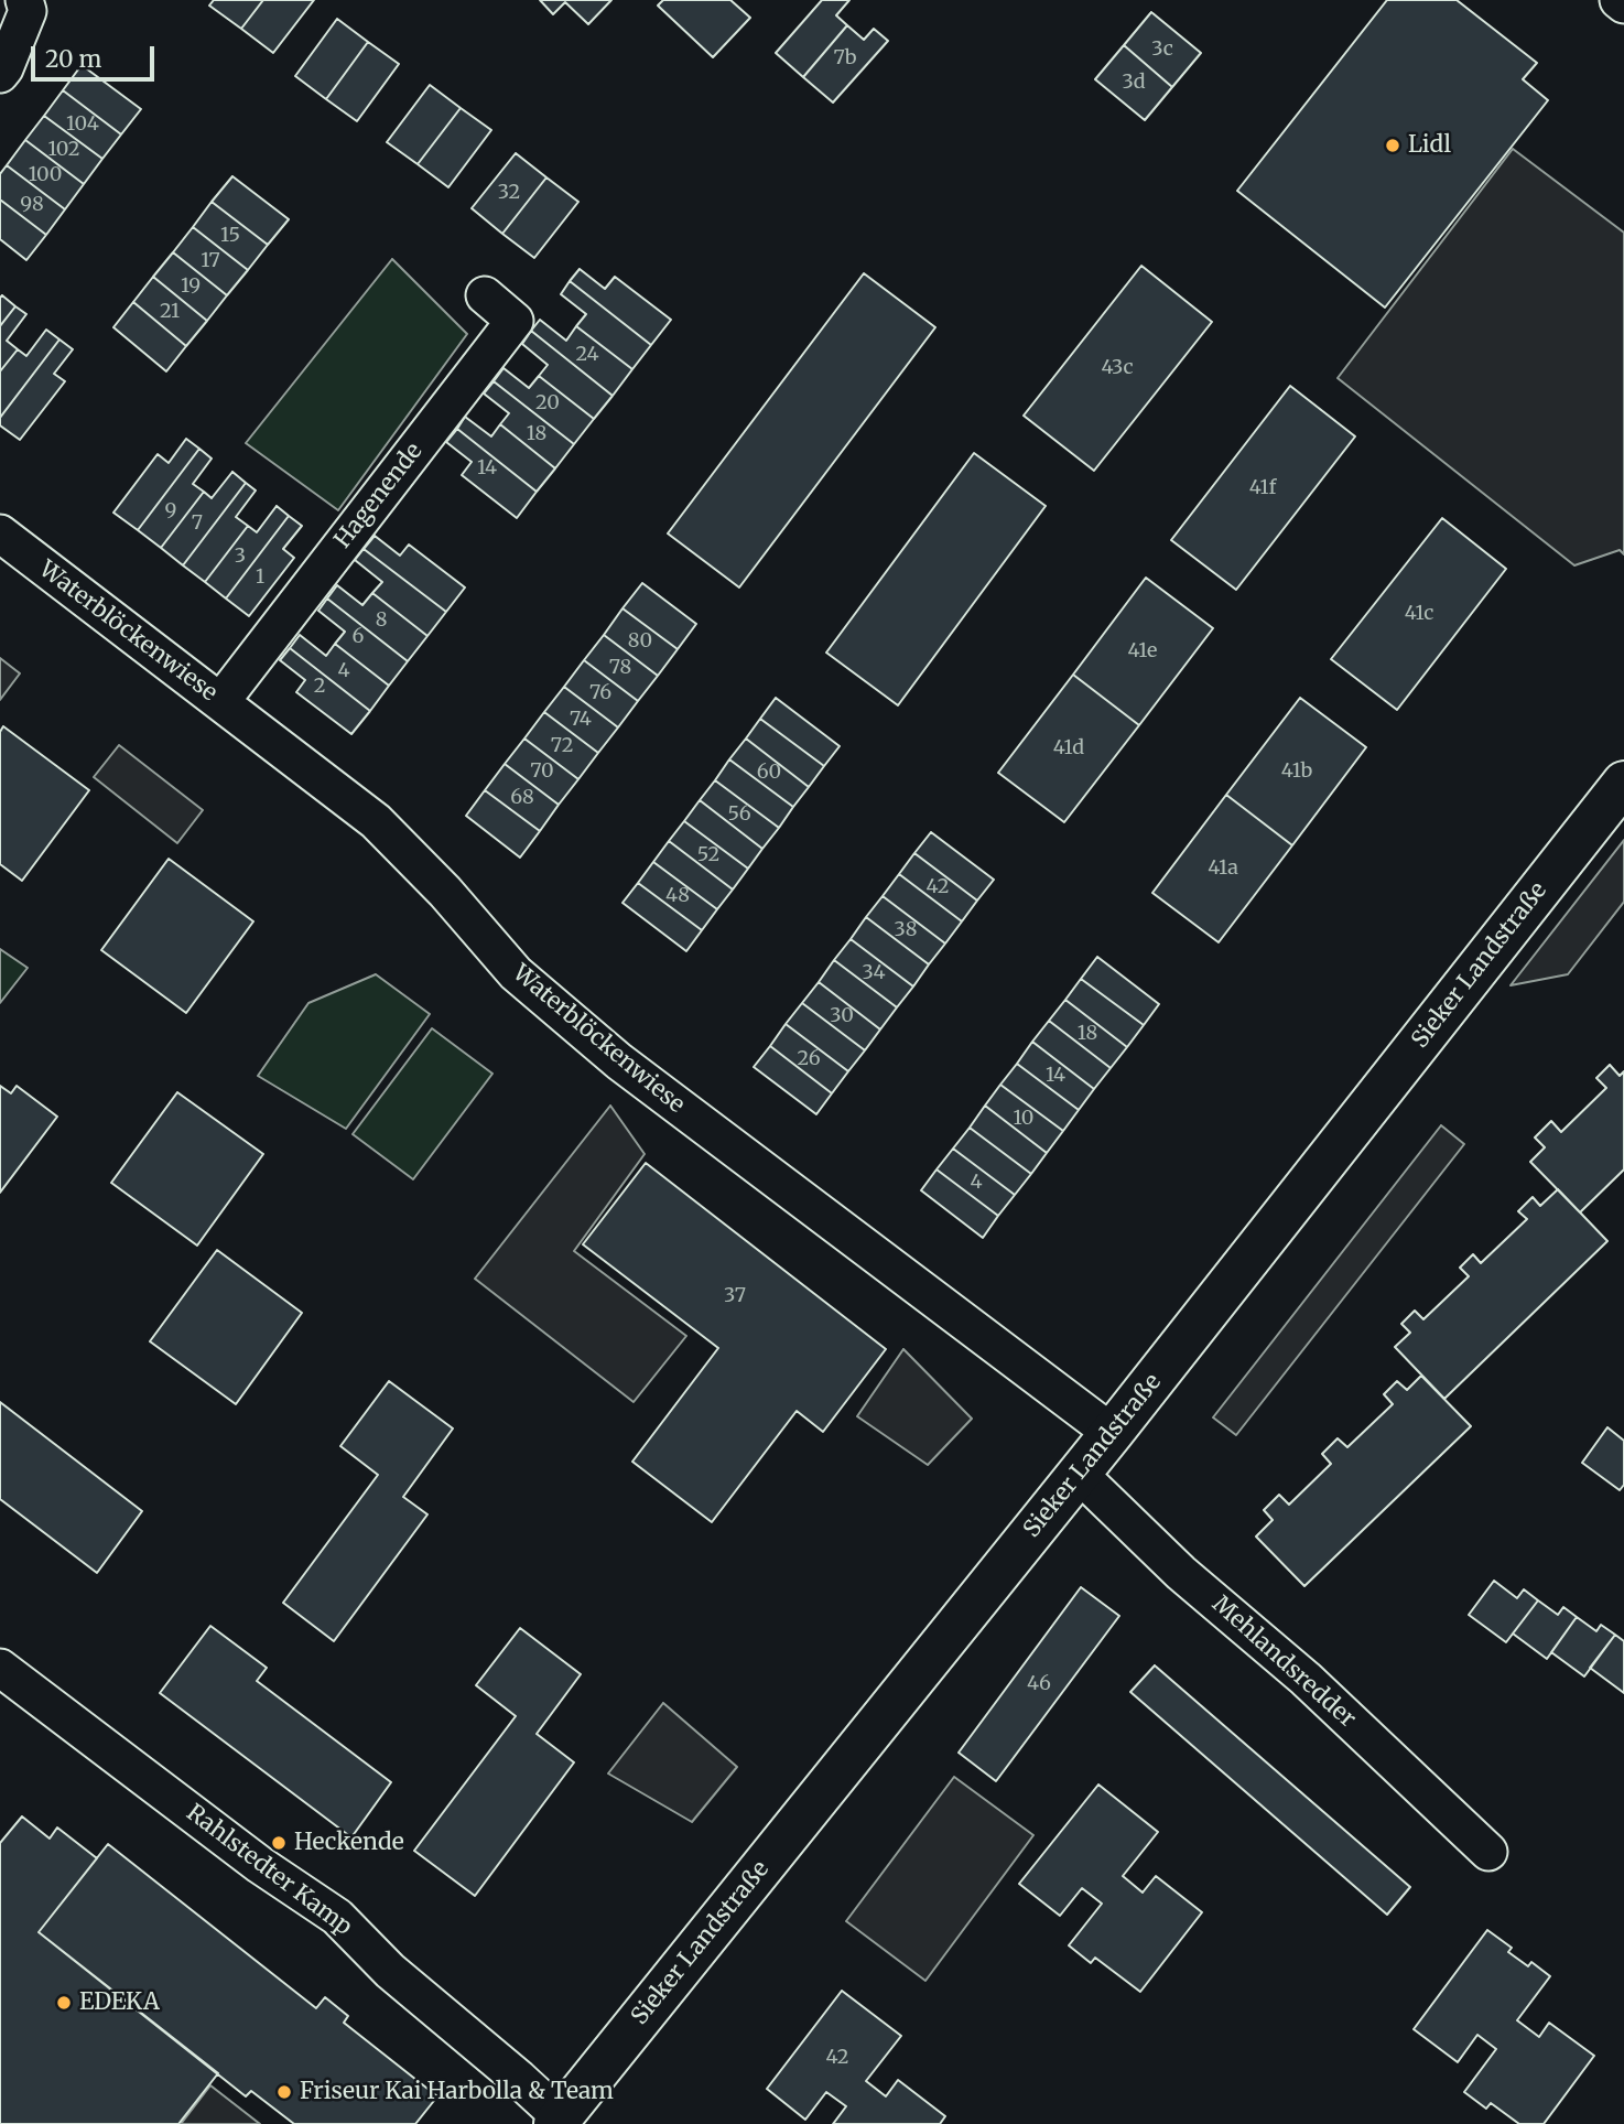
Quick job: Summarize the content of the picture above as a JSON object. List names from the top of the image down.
{
  "streets": {
    "main road": ["Sieker Landstraße"],
    "street": [
      "Hagenende",
      "Waterblöckenwiese",
      "Mehlandsredder",
      "Rahlstedter Kamp"
    ]
  },
  "crossings": [
    ["Hagenende", "Waterblöckenwiese"],
    ["Waterblöckenwiese", "Sieker Landstraße"],
    ["Sieker Landstraße", "Mehlandsredder"],
    ["Sieker Landstraße", "Rahlstedter Kamp"]
  ],
  "places": [
    "Lidl",
    "Heckende",
    "EDEKA",
    "Friseur Kai Harbolla & Team"
  ],
  "house_numbers": [
    "3c",
    "7b",
    "3d",
    "104",
    "102",
    "100",
    "32",
    "98",
    "15",
    "17",
    "19",
    "21",
    "24",
    "43c",
    "20",
    "18",
    "14",
    "41f",
    "9",
    "7",
    "3",
    "1",
    "41c",
    "8",
    "6",
    "80",
    "41e",
    "78",
    "4",
    "2",
    "76",
    "74",
    "72",
    "41d",
    "70",
    "41b",
    "60",
    "68",
    "56",
    "52",
    "41a",
    "42",
    "48",
    "38",
    "34",
    "30",
    "18",
    "26",
    "14",
    "10",
    "4",
    "37",
    "46",
    "42"
  ],
  "scale_bar": "20 m"
}
